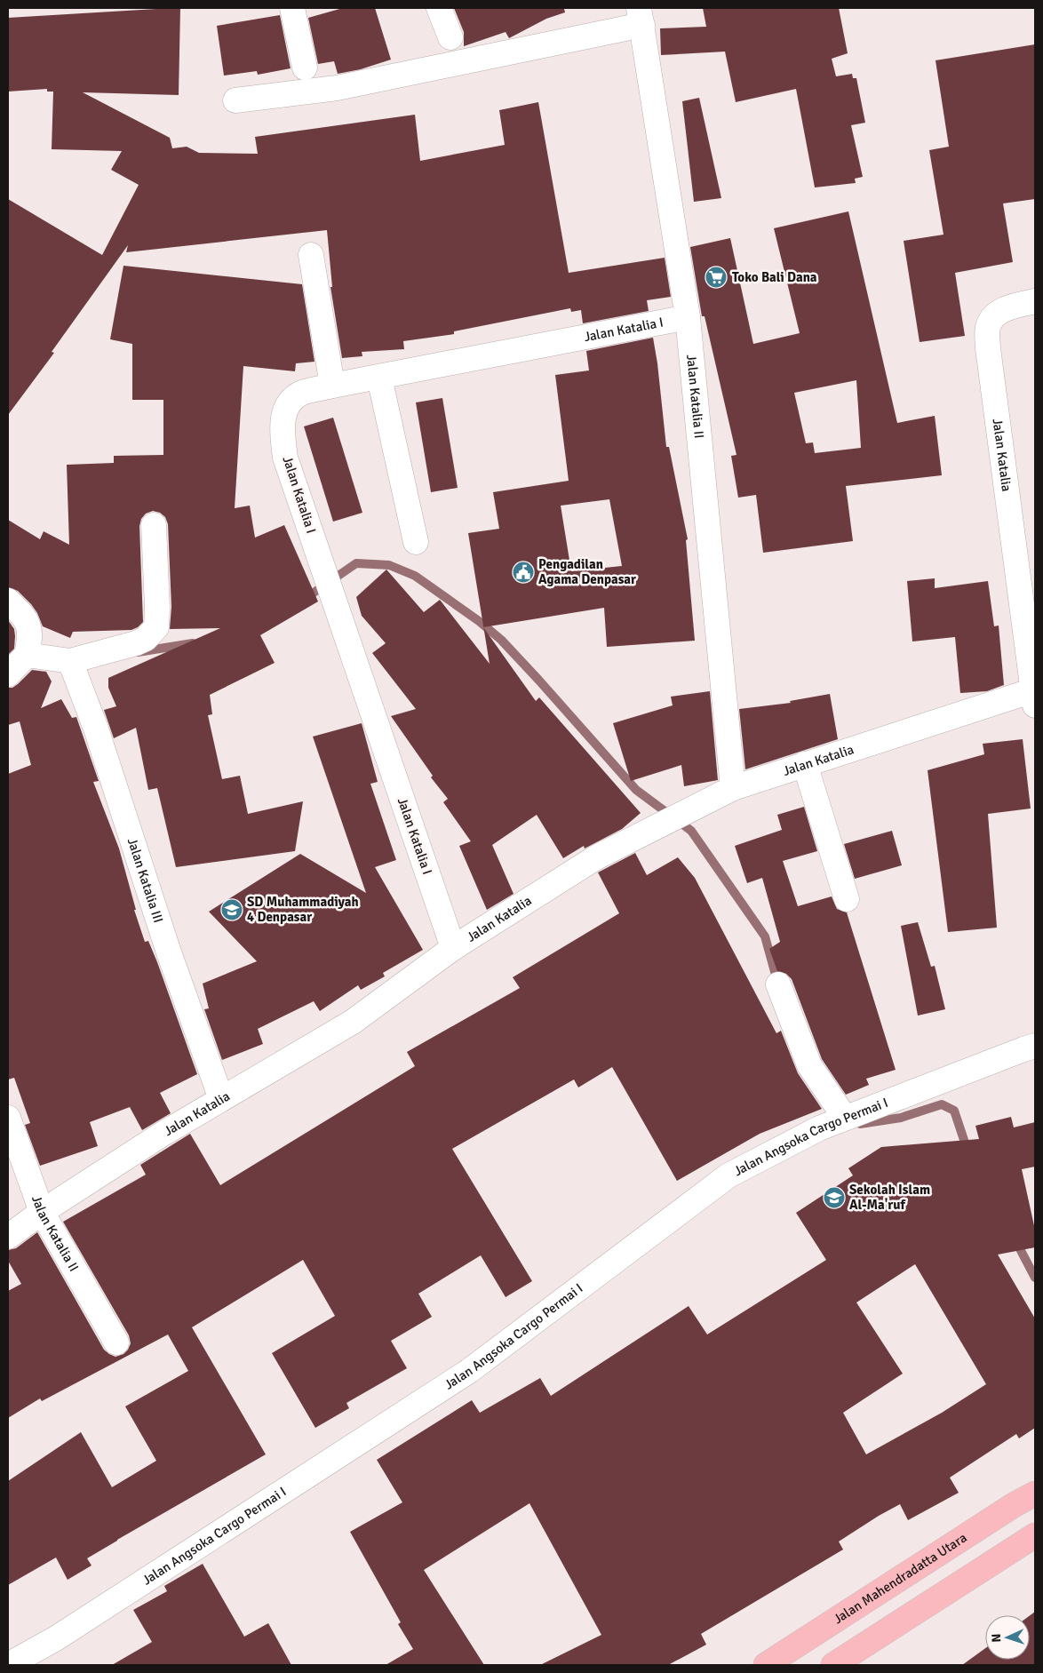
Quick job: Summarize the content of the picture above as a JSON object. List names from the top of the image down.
{
  "streets": {
    "highway": ["Jalan Mahendradatta Utara"],
    "street": [
      "Jalan Katalia I",
      "Jalan Katalia II",
      "Jalan Katalia",
      "Jalan Katalia III",
      "Jalan Angsoka Cargo Permai I"
    ]
  },
  "crossings": [
    ["Jalan Katalia I", "Jalan Katalia II"],
    ["Jalan Katalia I", "Jalan Katalia"],
    ["Jalan Katalia II", "Jalan Katalia"],
    ["Jalan Katalia", "Jalan Katalia III"]
  ],
  "places": {
    "supermarket": ["Toko Bali Dana"],
    "public building": ["Pengadilan Agama Denpasar"],
    "school or university": ["SD Muhammadiyah 4 Denpasar", "Sekolah Islam Al-Ma'ruf"]
  },
  "north": "left"
}
